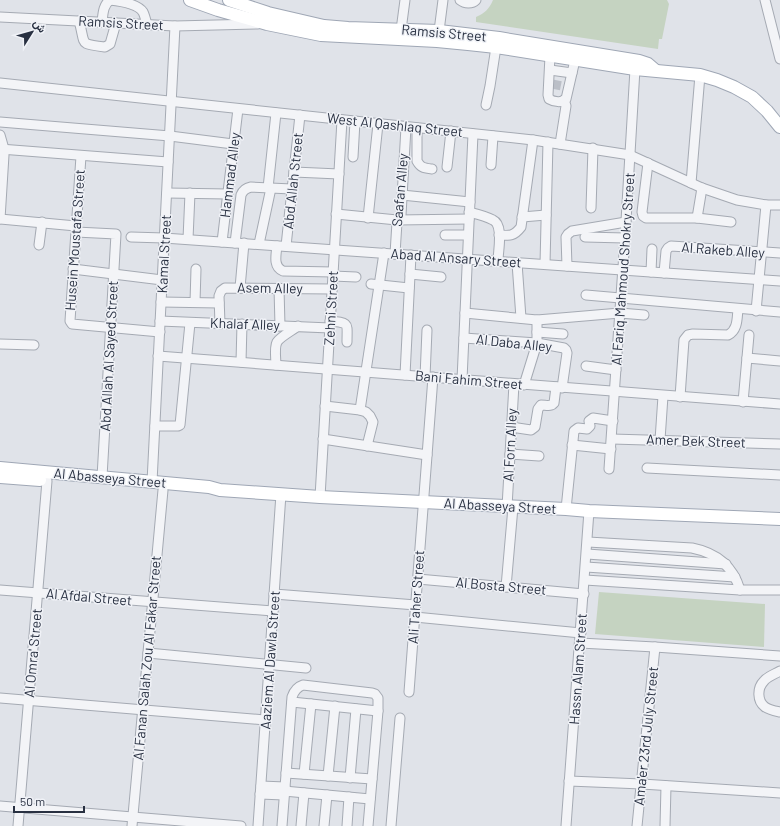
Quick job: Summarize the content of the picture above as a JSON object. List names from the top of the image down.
{
  "streets": {
    "main road": ["Ramsis Street", "Al Abasseya Street"],
    "street": [
      "West Al Qashlaq Street",
      "Hammad Alley",
      "Abd Allah Street",
      "Saafan Alley",
      "Husein Moustafa Street",
      "Al Rakeb Alley",
      "Kamal Street",
      "Abad Al Ansary Street",
      "Al Fariq Mahmoud Shokry Street",
      "Asem Alley",
      "Zehni Street",
      "Khalaf Alley",
      "Al Daba Alley",
      "Abd Allah Al Sayed Street",
      "Bani Fahim Street",
      "Amer Bek Street",
      "Al Forn Alley",
      "Al Bosta Street",
      "Al Afdal Street",
      "Ali Taher Street",
      "Al Omra' Street",
      "Al Fanan Salah Zou Al Fakar Street",
      "Aaziem Al Dawla Street",
      "Hassn Alam Street",
      "Ama'er 23rd July Street"
    ]
  },
  "crossings": [
    ["Ramsis Street", "Kamal Street"],
    ["Ramsis Street", "Al Fariq Mahmoud Shokry Street"],
    ["West Al Qashlaq Street", "Hammad Alley"],
    ["West Al Qashlaq Street", "Abd Allah Street"],
    ["West Al Qashlaq Street", "Saafan Alley"],
    ["West Al Qashlaq Street", "Kamal Street"],
    ["West Al Qashlaq Street", "Al Fariq Mahmoud Shokry Street"],
    ["West Al Qashlaq Street", "Zehni Street"],
    ["Hammad Alley", "Abad Al Ansary Street"],
    ["Abd Allah Street", "Abad Al Ansary Street"],
    ["Abd Allah Street", "Zehni Street"],
    ["Saafan Alley", "Abad Al Ansary Street"],
    ["Husein Moustafa Street", "Abd Allah Al Sayed Street"],
    ["Al Rakeb Alley", "Abad Al Ansary Street"],
    ["Kamal Street", "Abad Al Ansary Street"],
    ["Kamal Street", "Asem Alley"],
    ["Kamal Street", "Khalaf Alley"],
    ["Kamal Street", "Bani Fahim Street"],
    ["Kamal Street", "Al Abasseya Street"],
    ["Abad Al Ansary Street", "Al Fariq Mahmoud Shokry Street"],
    ["Abad Al Ansary Street", "Zehni Street"],
    ["Al Fariq Mahmoud Shokry Street", "Bani Fahim Street"],
    ["Al Fariq Mahmoud Shokry Street", "Amer Bek Street"],
    ["Asem Alley", "Zehni Street"],
    ["Asem Alley", "Khalaf Alley"],
    ["Zehni Street", "Khalaf Alley"],
    ["Zehni Street", "Bani Fahim Street"],
    ["Zehni Street", "Al Abasseya Street"],
    ["Al Daba Alley", "Bani Fahim Street"],
    ["Al Daba Alley", "Al Forn Alley"],
    ["Abd Allah Al Sayed Street", "Al Abasseya Street"],
    ["Bani Fahim Street", "Al Forn Alley"],
    ["Bani Fahim Street", "Ali Taher Street"],
    ["Al Forn Alley", "Al Abasseya Street"],
    ["Al Forn Alley", "Al Bosta Street"],
    ["Al Abasseya Street", "Ali Taher Street"],
    ["Al Abasseya Street", "Al Omra' Street"],
    ["Al Abasseya Street", "Al Fanan Salah Zou Al Fakar Street"],
    ["Al Abasseya Street", "Aaziem Al Dawla Street"],
    ["Al Abasseya Street", "Hassn Alam Street"],
    ["Al Bosta Street", "Ali Taher Street"],
    ["Al Bosta Street", "Hassn Alam Street"],
    ["Al Afdal Street", "Al Omra' Street"],
    ["Al Afdal Street", "Al Fanan Salah Zou Al Fakar Street"],
    ["Al Afdal Street", "Aaziem Al Dawla Street"]
  ],
  "scale_bar": "50 m",
  "north": "top right"
}
